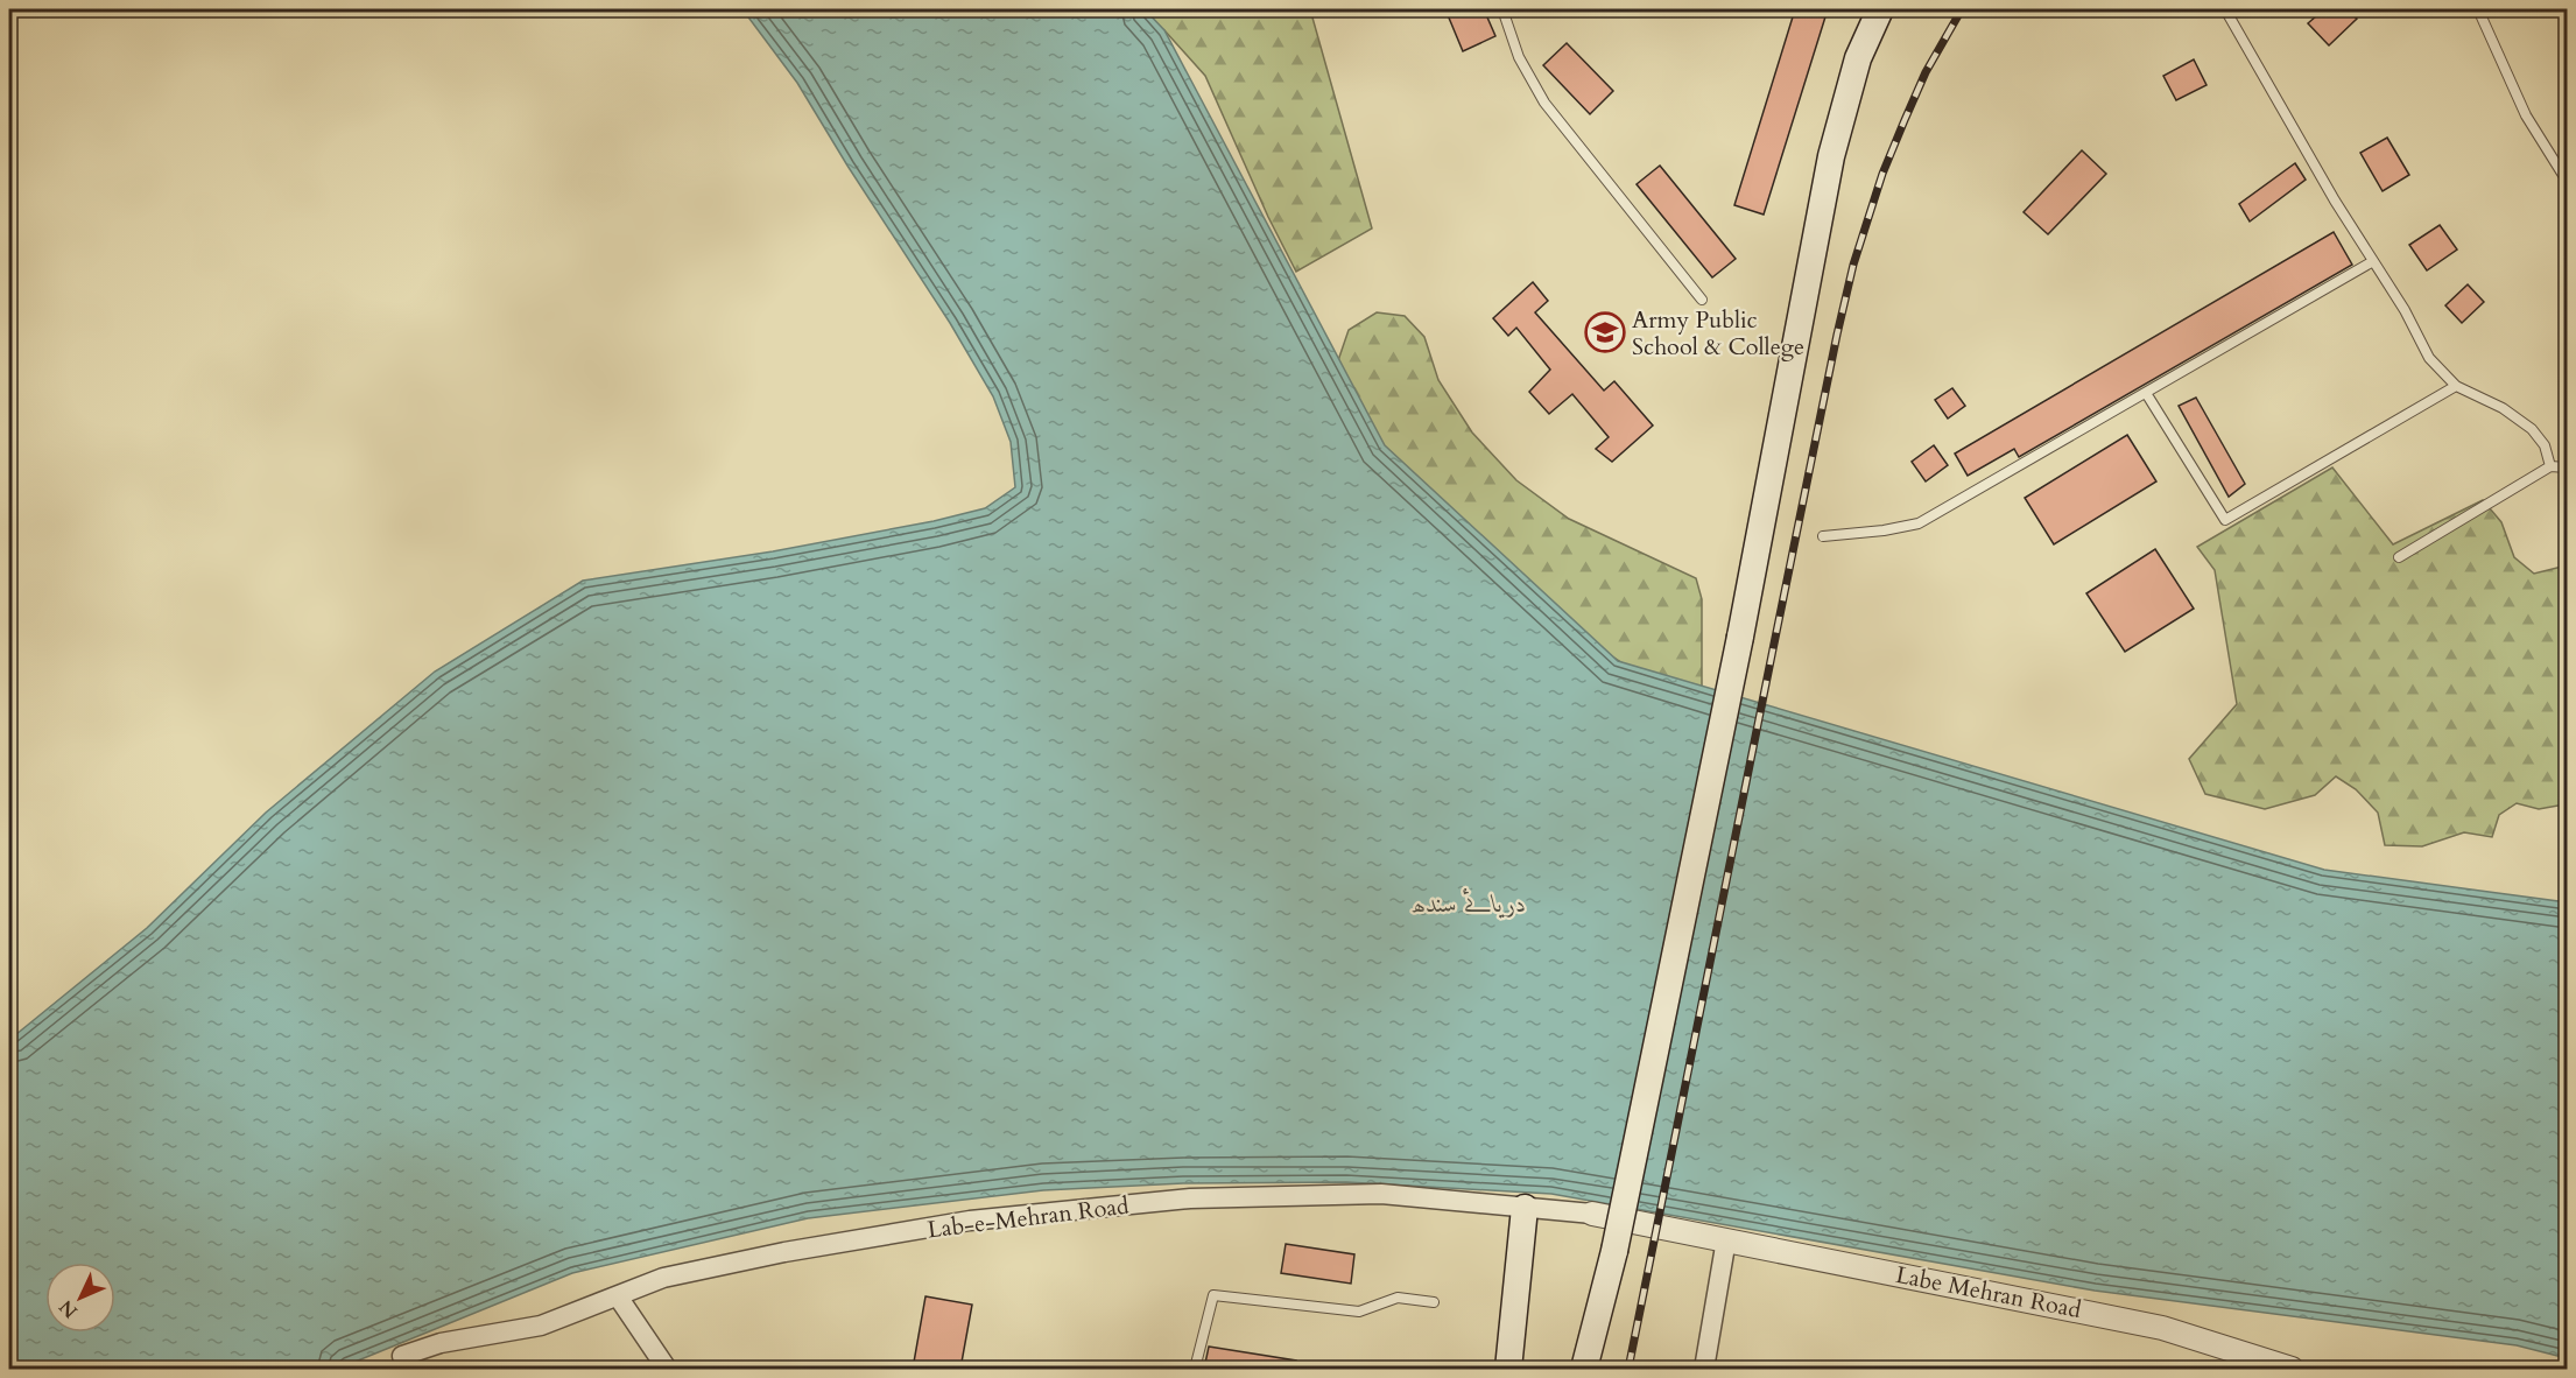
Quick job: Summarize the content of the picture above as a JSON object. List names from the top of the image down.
{
  "streets": {
    "street": ["Lab-e-Mehran Road", "Labe Mehran Road"]
  },
  "crossings": [
    ["Lab-e-Mehran Road", "Labe Mehran Road"]
  ],
  "water": ["دریائے سندھ"],
  "places": {
    "school or university": ["Army Public School & College"]
  },
  "north": "bottom left"
}
